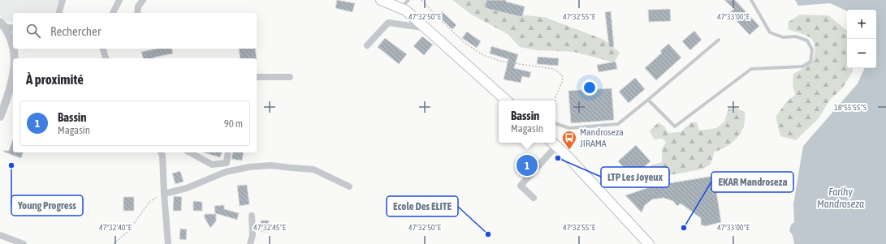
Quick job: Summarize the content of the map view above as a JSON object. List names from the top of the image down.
{
  "water": ["Farihy Mandroseza"],
  "places": {
    "bus stop": ["Mandroseza JIRAMA"],
    "other": [
      "LTP Les Joyeux",
      "Young Progress",
      "EKAR Mandroseza",
      "Ecole Des ELITE"
    ]
  },
  "page": {
    "map_buttons": ["+", "−"],
    "search": "Rechercher",
    "heading": "À proximité",
    "popup": ["Bassin", "Magasin"],
    "list": [
      {
        "mark": "1",
        "name": "Bassin",
        "note": "Magasin",
        "value": "90 m"
      }
    ],
    "pins": "1"
  },
  "coordinates": [
    "47°32'50\"E",
    "47°32'55\"E",
    "47°33'00\"E",
    "18°55'55\"S",
    "47°32'40\"E",
    "47°32'45\"E"
  ]
}
